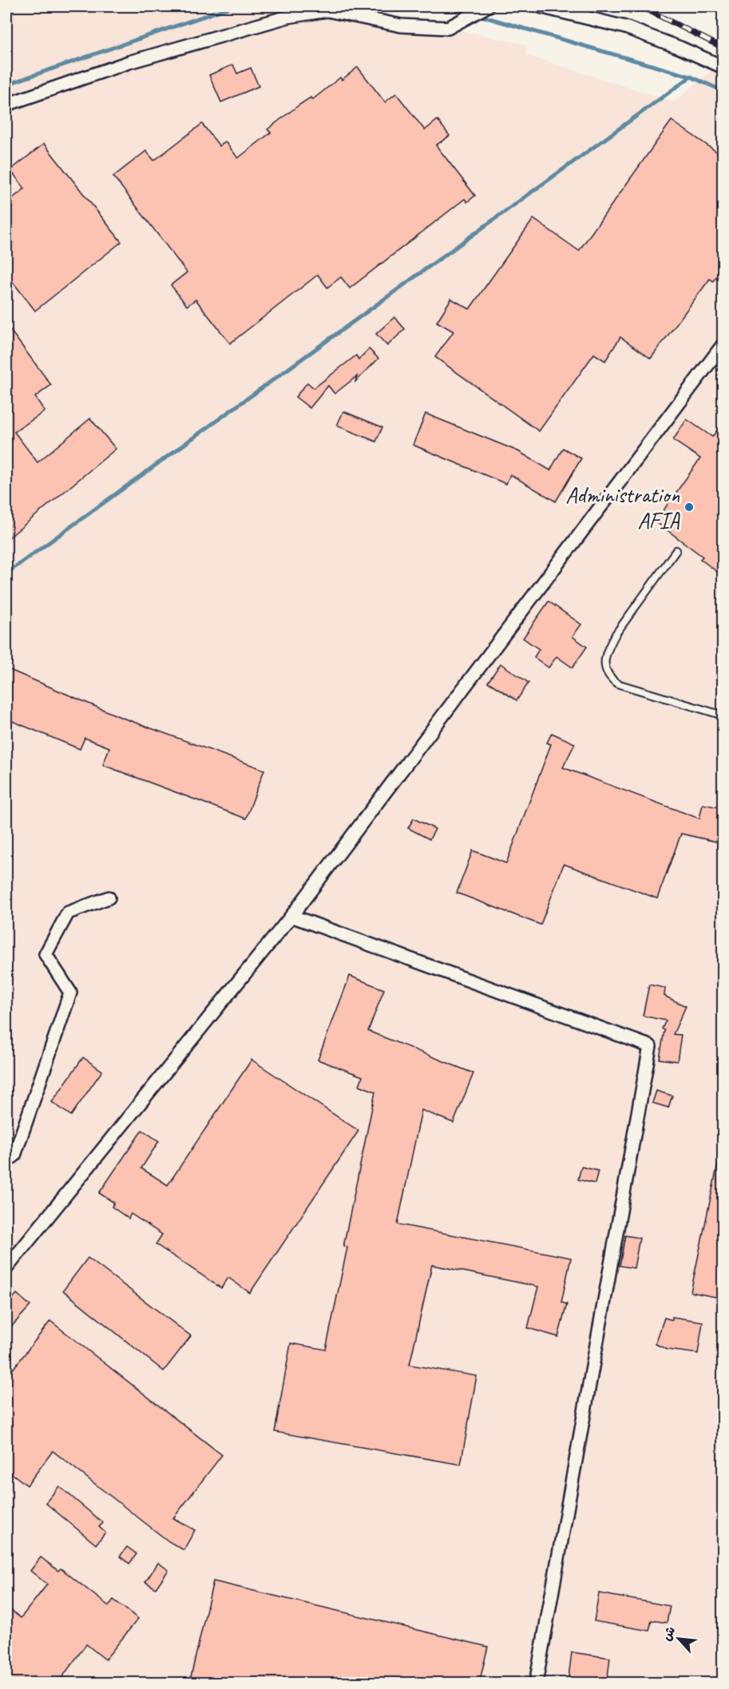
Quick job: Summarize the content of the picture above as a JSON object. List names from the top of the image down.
{
  "places": ["Administration AFIA"],
  "north": "top left"
}
